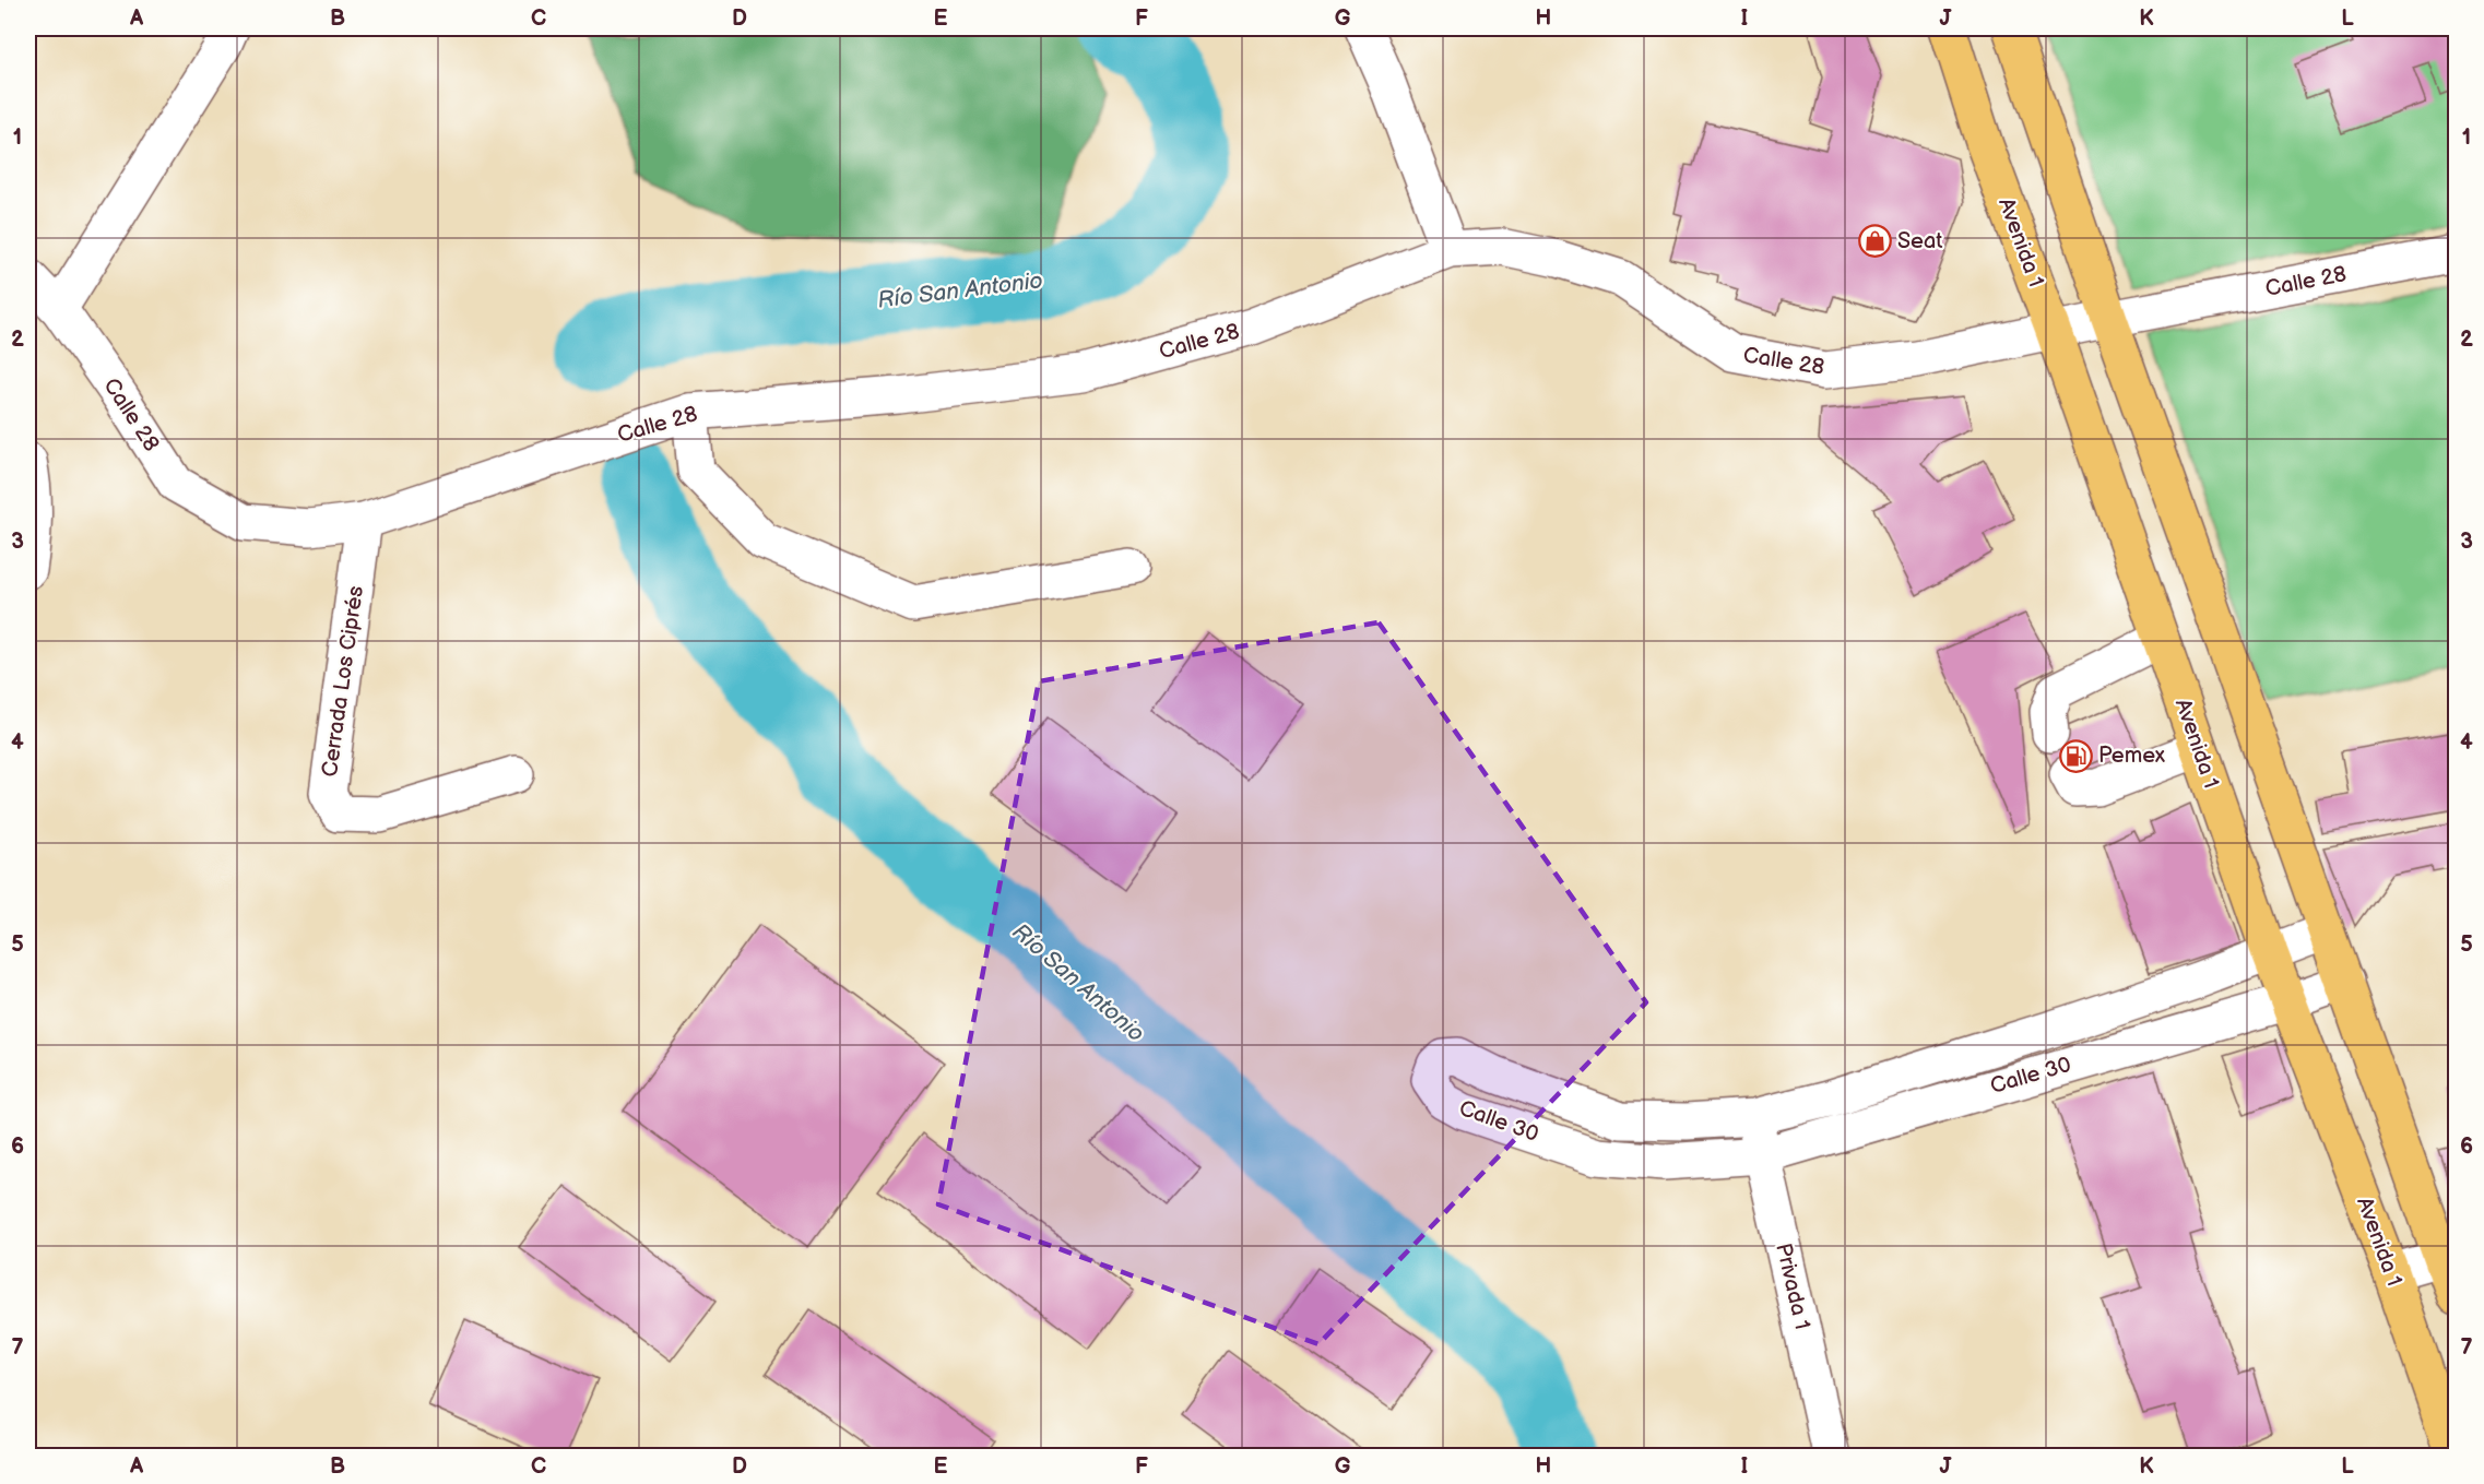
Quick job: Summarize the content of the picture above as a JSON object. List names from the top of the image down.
{
  "streets": {
    "main road": ["Avenida 1"],
    "street": [
      "Calle 28",
      "Cerrada Los Ciprés",
      "Calle 30",
      "Privada 1"
    ]
  },
  "crossings": [
    ["Avenida 1", "Calle 28"],
    ["Avenida 1", "Calle 30"],
    ["Calle 28", "Cerrada Los Ciprés"],
    ["Calle 30", "Privada 1"]
  ],
  "water": ["Río San Antonio"],
  "places": {
    "shop": ["Seat"],
    "fuel station": ["Pemex"]
  },
  "grid": {
    "columns": [
      "A",
      "B",
      "C",
      "D",
      "E",
      "F",
      "G",
      "H",
      "I",
      "J",
      "K",
      "L"
    ],
    "rows": [
      "1",
      "2",
      "3",
      "4",
      "5",
      "6",
      "7"
    ]
  }
}
